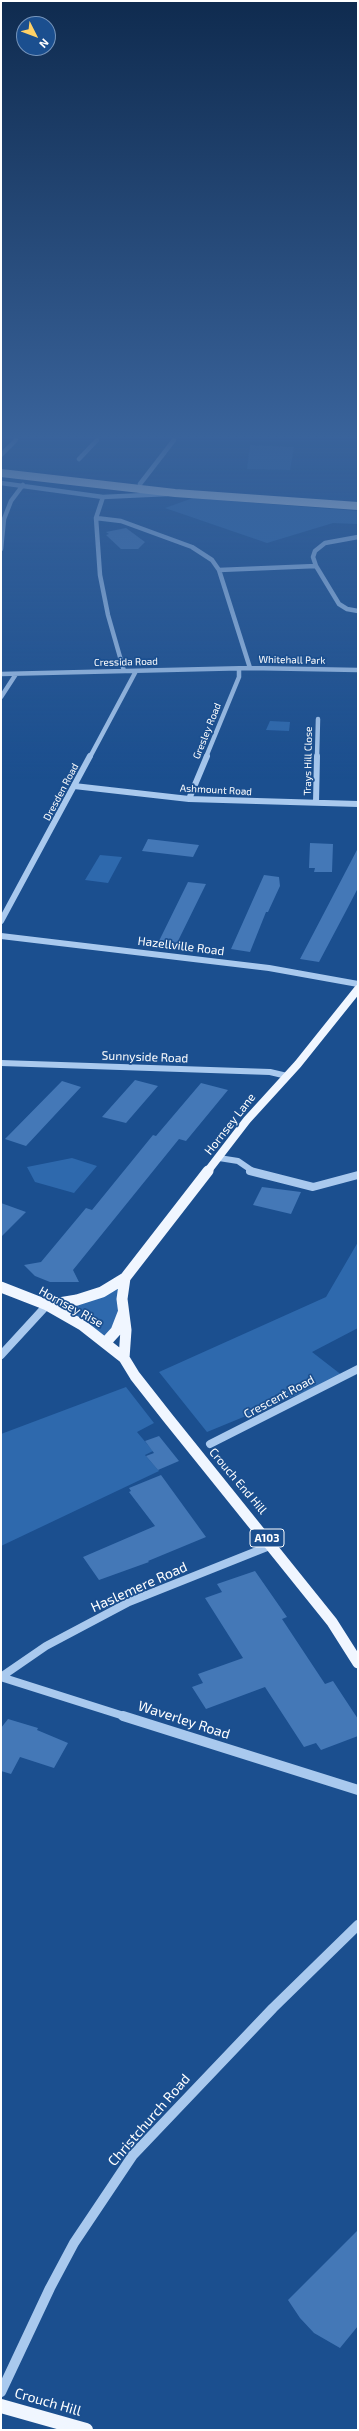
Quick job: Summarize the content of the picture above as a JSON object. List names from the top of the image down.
{
  "streets": {
    "main road": [
      "Hornsey Lane",
      "Hornsey Rise",
      "Crouch End Hill",
      "A103",
      "Crouch Hill"
    ],
    "street": [
      "Whitehall Park",
      "Cressida Road",
      "Gresley Road",
      "Trays Hill Close",
      "Ashmount Road",
      "Dresden Road",
      "Hazellville Road",
      "Sunnyside Road",
      "Crescent Road",
      "Haslemere Road",
      "Waverley Road",
      "Christchurch Road"
    ]
  },
  "crossings": [
    ["Whitehall Park", "Cressida Road"],
    ["Cressida Road", "Gresley Road"],
    ["Cressida Road", "Dresden Road"],
    ["Gresley Road", "Ashmount Road"],
    ["Trays Hill Close", "Ashmount Road"],
    ["Ashmount Road", "Dresden Road"],
    ["Sunnyside Road", "Hornsey Lane"],
    ["Hornsey Lane", "Hornsey Rise"],
    ["Hornsey Lane", "Crouch End Hill"],
    ["Hornsey Rise", "Crouch End Hill"],
    ["Crouch End Hill", "Haslemere Road"],
    ["Haslemere Road", "Waverley Road"]
  ],
  "north": "bottom right"
}
